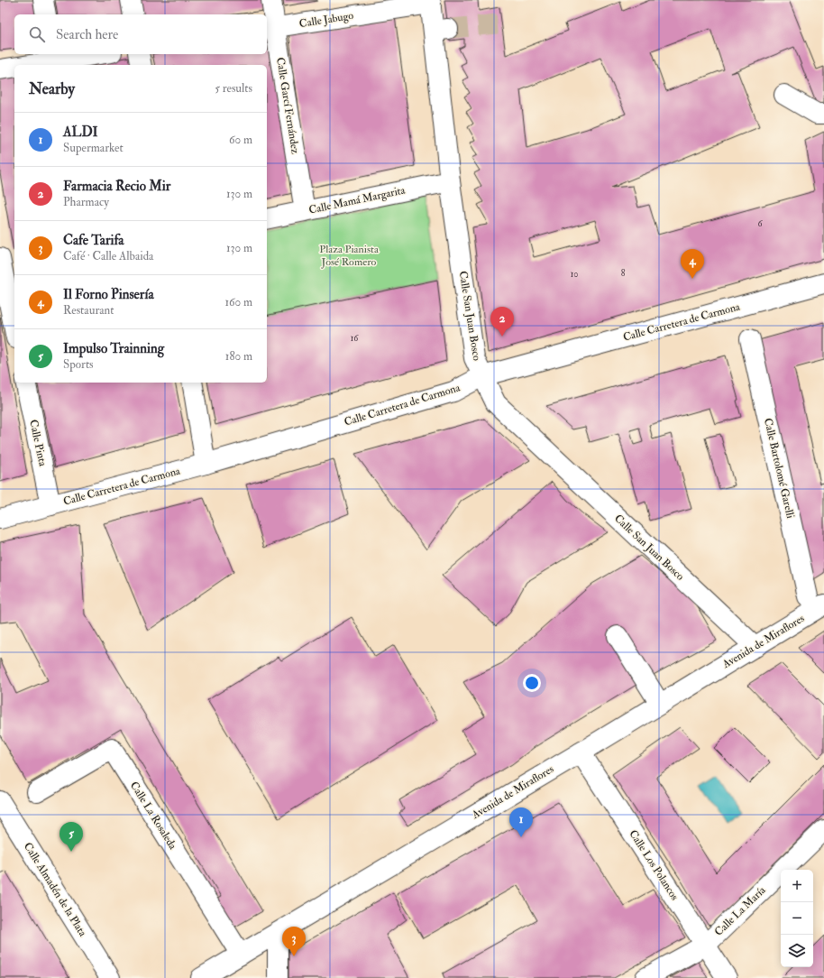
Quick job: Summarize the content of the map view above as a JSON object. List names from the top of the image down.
{
  "streets": {
    "street": [
      "Calle Jabugo",
      "Calle Garcí Fernández",
      "Calle Mamá Margarita",
      "Calle San Juan Bosco",
      "Calle Carretera de Carmona",
      "Calle Pinta",
      "Calle Bartolomé Garelli",
      "Avenida de Miraflores",
      "Calle La Rosaleda",
      "Calle Los Polancos",
      "Calle Almadén de la Plata",
      "Calle La María"
    ]
  },
  "crossings": [
    ["Calle Jabugo", "Calle Garcí Fernández"],
    ["Calle Jabugo", "Calle San Juan Bosco"],
    ["Calle Garcí Fernández", "Calle Mamá Margarita"],
    ["Calle Mamá Margarita", "Calle San Juan Bosco"],
    ["Calle San Juan Bosco", "Calle Carretera de Carmona"],
    ["Calle San Juan Bosco", "Avenida de Miraflores"],
    ["Calle Carretera de Carmona", "Calle Pinta"],
    ["Calle Bartolomé Garelli", "Avenida de Miraflores"],
    ["Avenida de Miraflores", "Calle La Rosaleda"],
    ["Avenida de Miraflores", "Calle Los Polancos"],
    ["Calle Los Polancos", "Calle La María"]
  ],
  "parks": ["Plaza Pianista José Romero"],
  "house_numbers": [
    "6",
    "8",
    "10",
    "16"
  ],
  "page": {
    "search": "Search here",
    "heading": ["Nearby", "5 results"],
    "list": [
      {
        "mark": "1",
        "name": "ALDI",
        "note": "Supermarket",
        "value": "60 m"
      },
      {
        "mark": "2",
        "name": "Farmacia Recio Mir",
        "note": "Pharmacy",
        "value": "130 m"
      },
      {
        "mark": "3",
        "name": "Cafe Tarifa",
        "note": "Café · Calle Albaida",
        "value": "130 m"
      },
      {
        "mark": "4",
        "name": "Il Forno Pinsería",
        "note": "Restaurant",
        "value": "160 m"
      },
      {
        "mark": "5",
        "name": "Impulso Trainning",
        "note": "Sports",
        "value": "180 m"
      }
    ],
    "pins": [
      "4",
      "2",
      "1",
      "5",
      "3"
    ],
    "map_buttons": ["+", "−"]
  }
}
